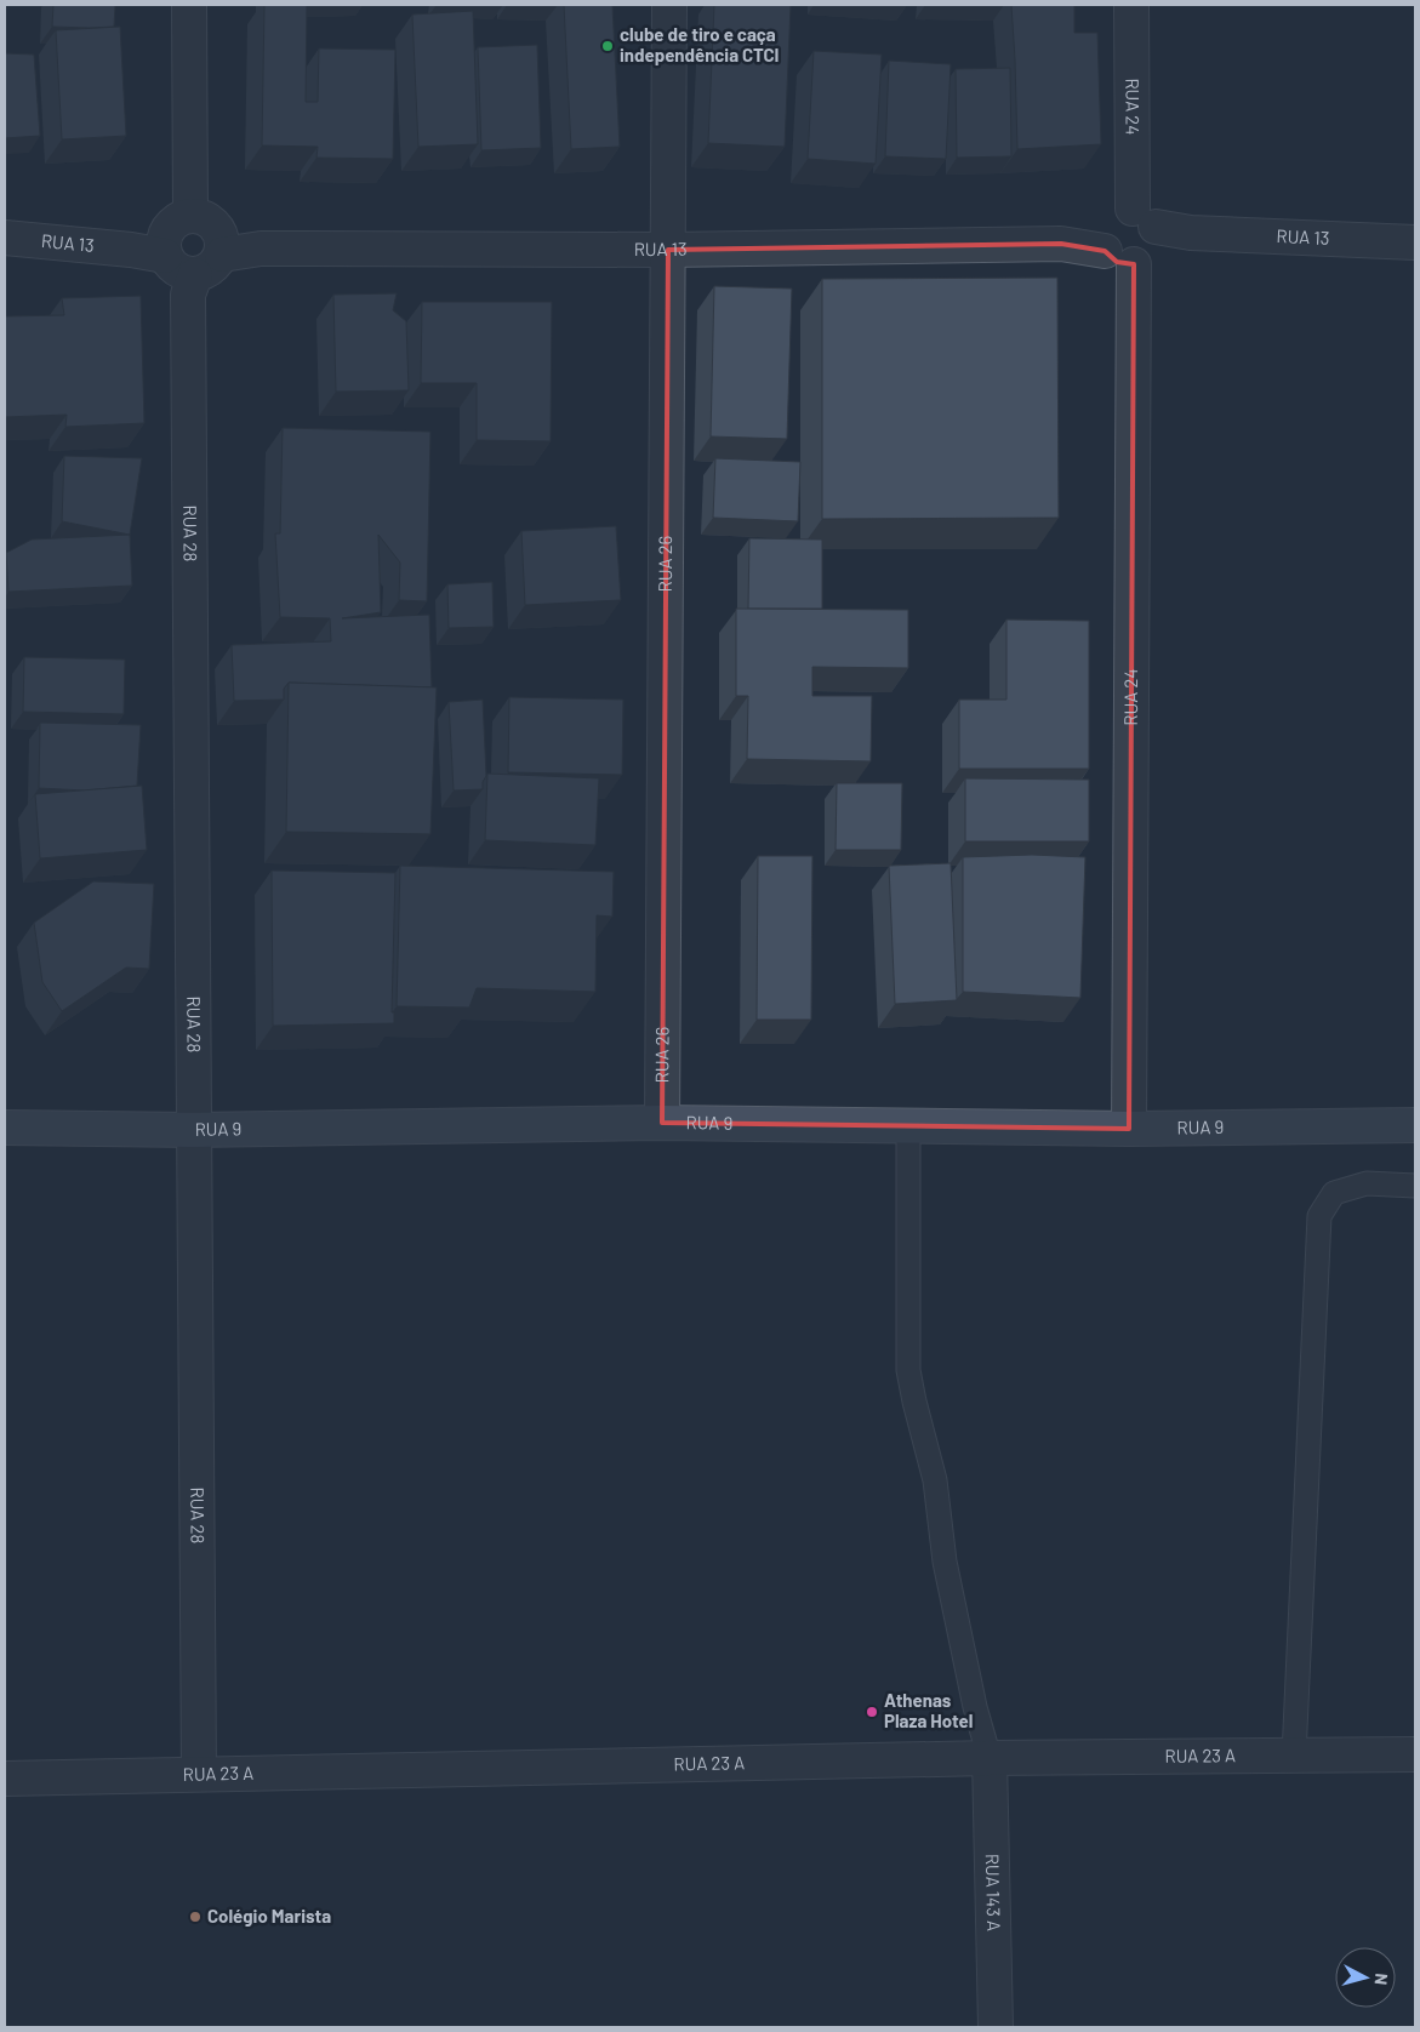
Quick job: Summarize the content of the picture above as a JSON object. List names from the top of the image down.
{
  "streets": {
    "street": [
      "RUA 24",
      "RUA 13",
      "RUA 28",
      "RUA 26",
      "RUA 9",
      "RUA 23 A",
      "RUA 143 A"
    ]
  },
  "crossings": [
    ["RUA 24", "RUA 13"],
    ["RUA 24", "RUA 9"],
    ["RUA 13", "RUA 28"],
    ["RUA 13", "RUA 26"],
    ["RUA 28", "RUA 9"],
    ["RUA 28", "RUA 23 A"],
    ["RUA 26", "RUA 9"],
    ["RUA 23 A", "RUA 143 A"]
  ],
  "places": ["clube de tiro e caça independência CTCI", "Athenas Plaza Hotel", "Colégio Marista"],
  "north": "right"
}
